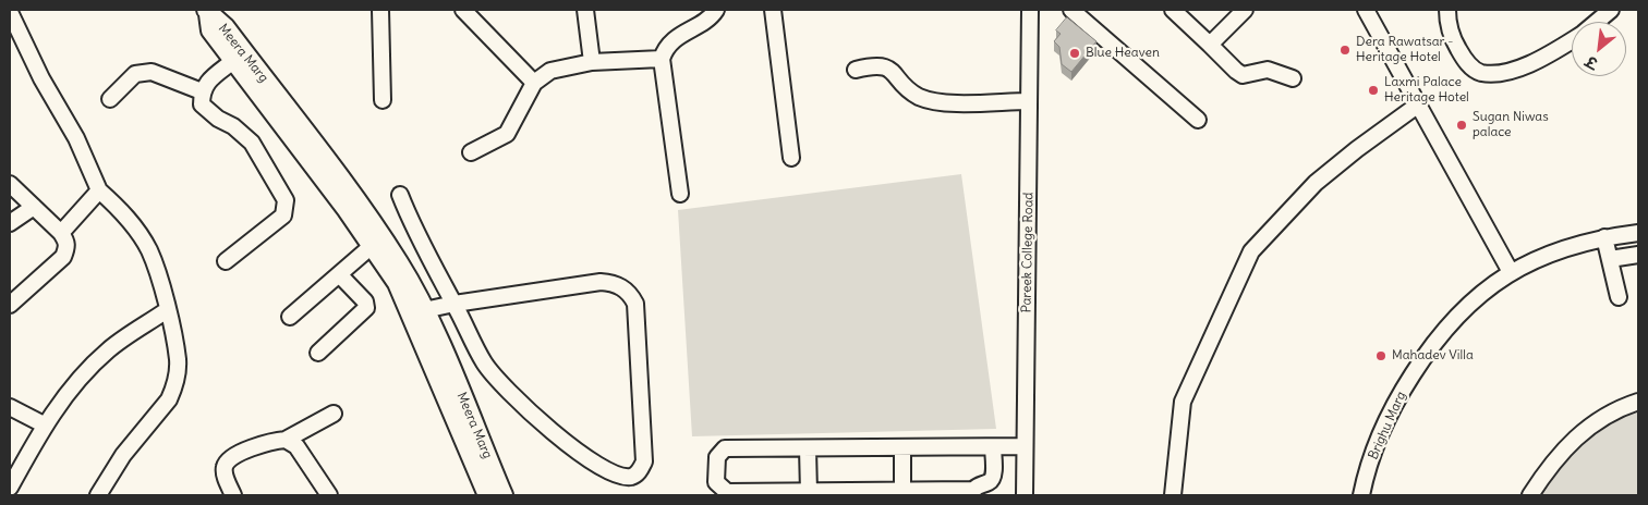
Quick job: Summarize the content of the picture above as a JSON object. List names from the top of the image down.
{
  "streets": {
    "main road": ["Meera Marg"],
    "street": ["Pareek College Road", "Brighu Marg"]
  },
  "places": [
    "Dera Rawatsar - Heritage Hotel",
    "Blue Heaven",
    "Laxmi Palace Heritage Hotel",
    "Sugan Niwas palace",
    "Mahadev Villa"
  ],
  "north": "bottom left"
}
